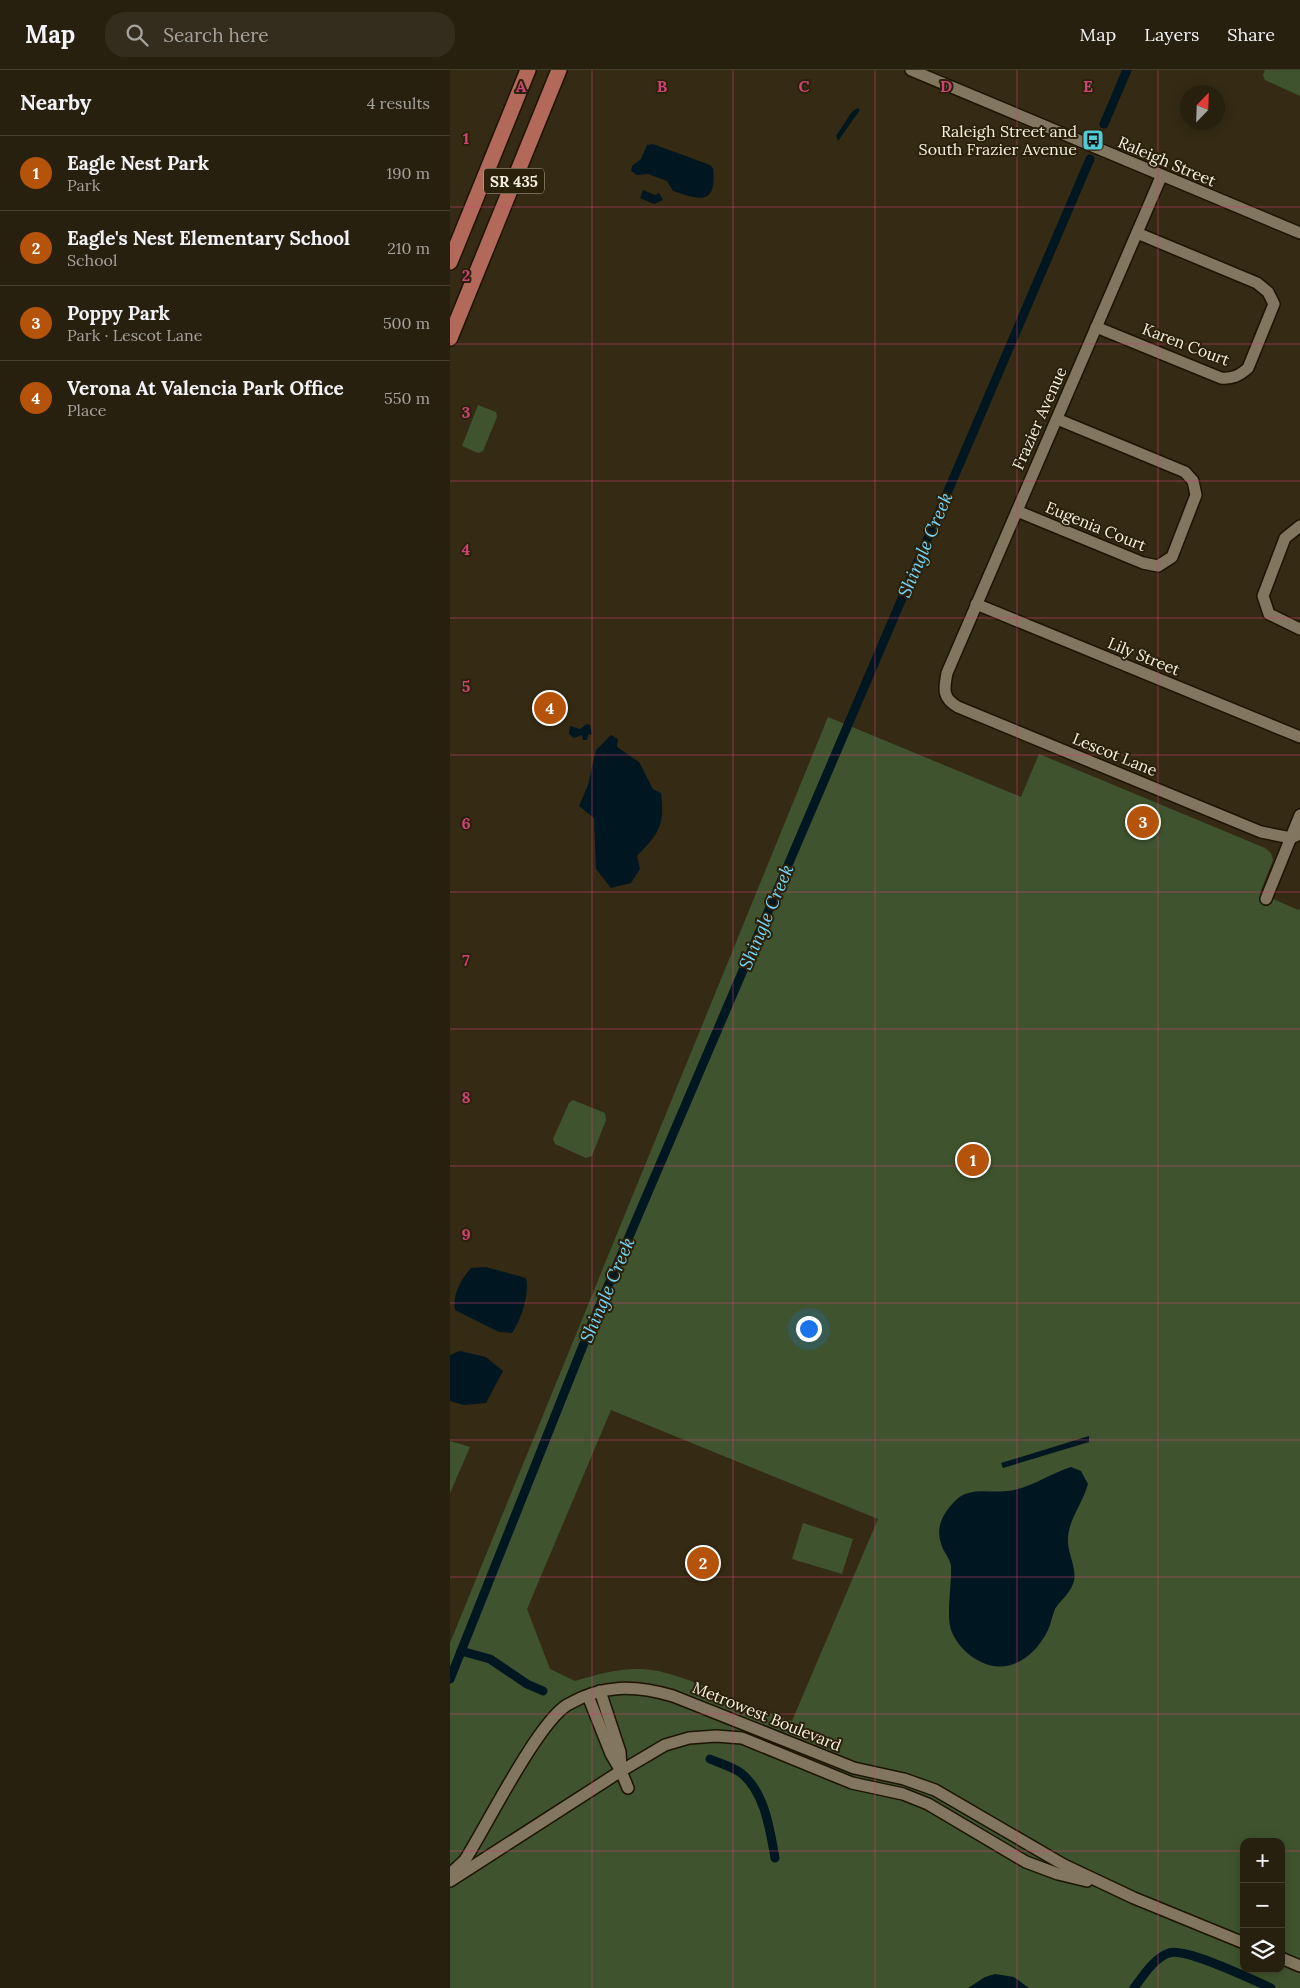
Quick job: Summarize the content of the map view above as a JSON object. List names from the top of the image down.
{
  "streets": {
    "main road": ["SR 435"],
    "street": [
      "Raleigh Street",
      "Karen Court",
      "Frazier Avenue",
      "Eugenia Court",
      "Lily Street",
      "Lescot Lane",
      "Metrowest Boulevard"
    ]
  },
  "crossings": [
    ["Raleigh Street", "Frazier Avenue"],
    ["Karen Court", "Frazier Avenue"],
    ["Frazier Avenue", "Eugenia Court"],
    ["Frazier Avenue", "Lily Street"],
    ["Frazier Avenue", "Lescot Lane"]
  ],
  "water": ["Shingle Creek"],
  "places": {
    "bus stop": ["Raleigh Street and South Frazier Avenue"]
  },
  "north": "top right",
  "page": {
    "header": "Map",
    "search": "Search here",
    "nav": ["Map", "Layers", "Share"],
    "heading": ["Nearby", "4 results"],
    "list": [
      {
        "mark": "1",
        "name": "Eagle Nest Park",
        "note": "Park",
        "value": "190 m"
      },
      {
        "mark": "2",
        "name": "Eagle's Nest Elementary School",
        "note": "School",
        "value": "210 m"
      },
      {
        "mark": "3",
        "name": "Poppy Park",
        "note": "Park · Lescot Lane",
        "value": "500 m"
      },
      {
        "mark": "4",
        "name": "Verona At Valencia Park Office",
        "note": "Place",
        "value": "550 m"
      }
    ],
    "pins": [
      "4",
      "3",
      "1",
      "2"
    ],
    "map_buttons": ["+", "−"]
  },
  "grid": {
    "columns": [
      "A",
      "B",
      "C",
      "D",
      "E"
    ],
    "rows": [
      "1",
      "2",
      "3",
      "4",
      "5",
      "6",
      "7",
      "8",
      "9"
    ]
  }
}
